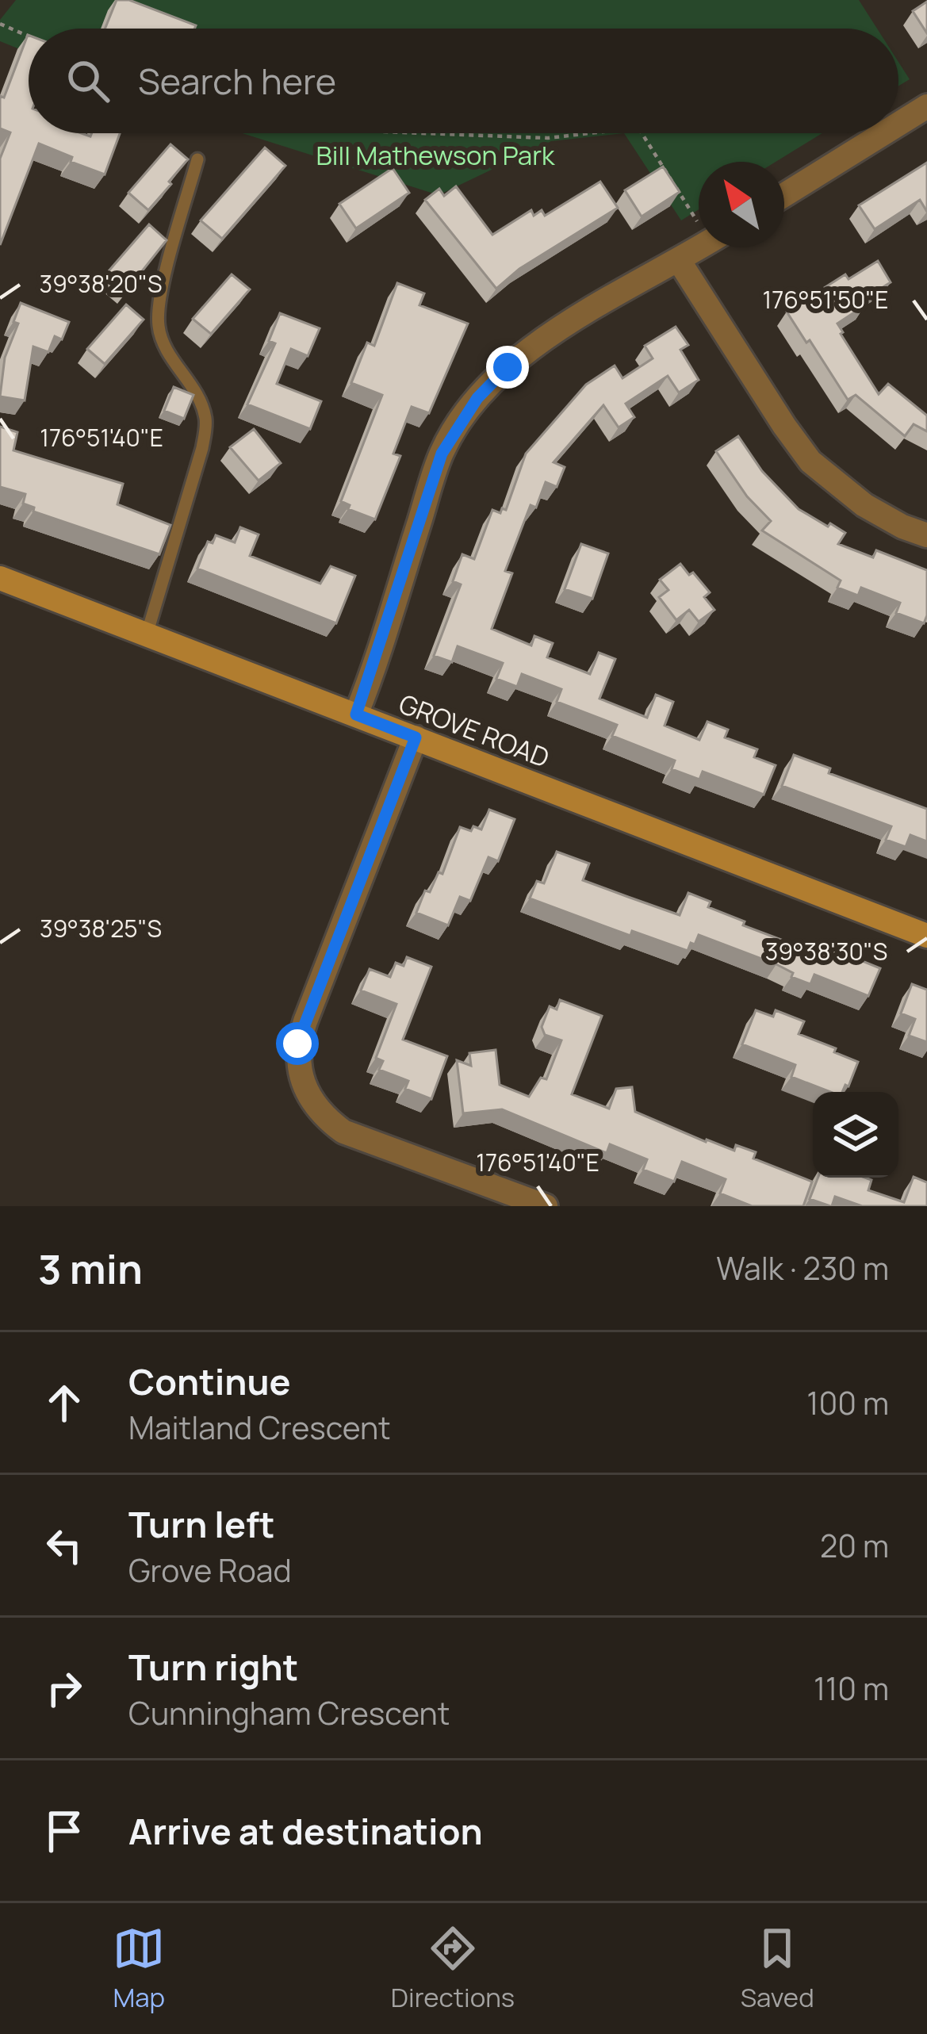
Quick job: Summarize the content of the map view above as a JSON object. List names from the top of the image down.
{
  "streets": {
    "main road": ["GROVE ROAD"]
  },
  "parks": ["Bill Mathewson Park"],
  "north": "top left",
  "page": {
    "search": "Search here",
    "heading": ["3 min", "Walk · 230 m"],
    "list": [
      ["Continue", "Maitland Crescent", "100 m"],
      ["Turn left", "Grove Road", "20 m"],
      ["Turn right", "Cunningham Crescent", "110 m"],
      "Arrive at destination"
    ],
    "nav": ["Map", "Directions", "Saved"]
  },
  "coordinates": [
    "39°38'20\"S",
    "176°51'50\"E",
    "176°51'40\"E",
    "39°38'25\"S",
    "39°38'30\"S"
  ]
}
